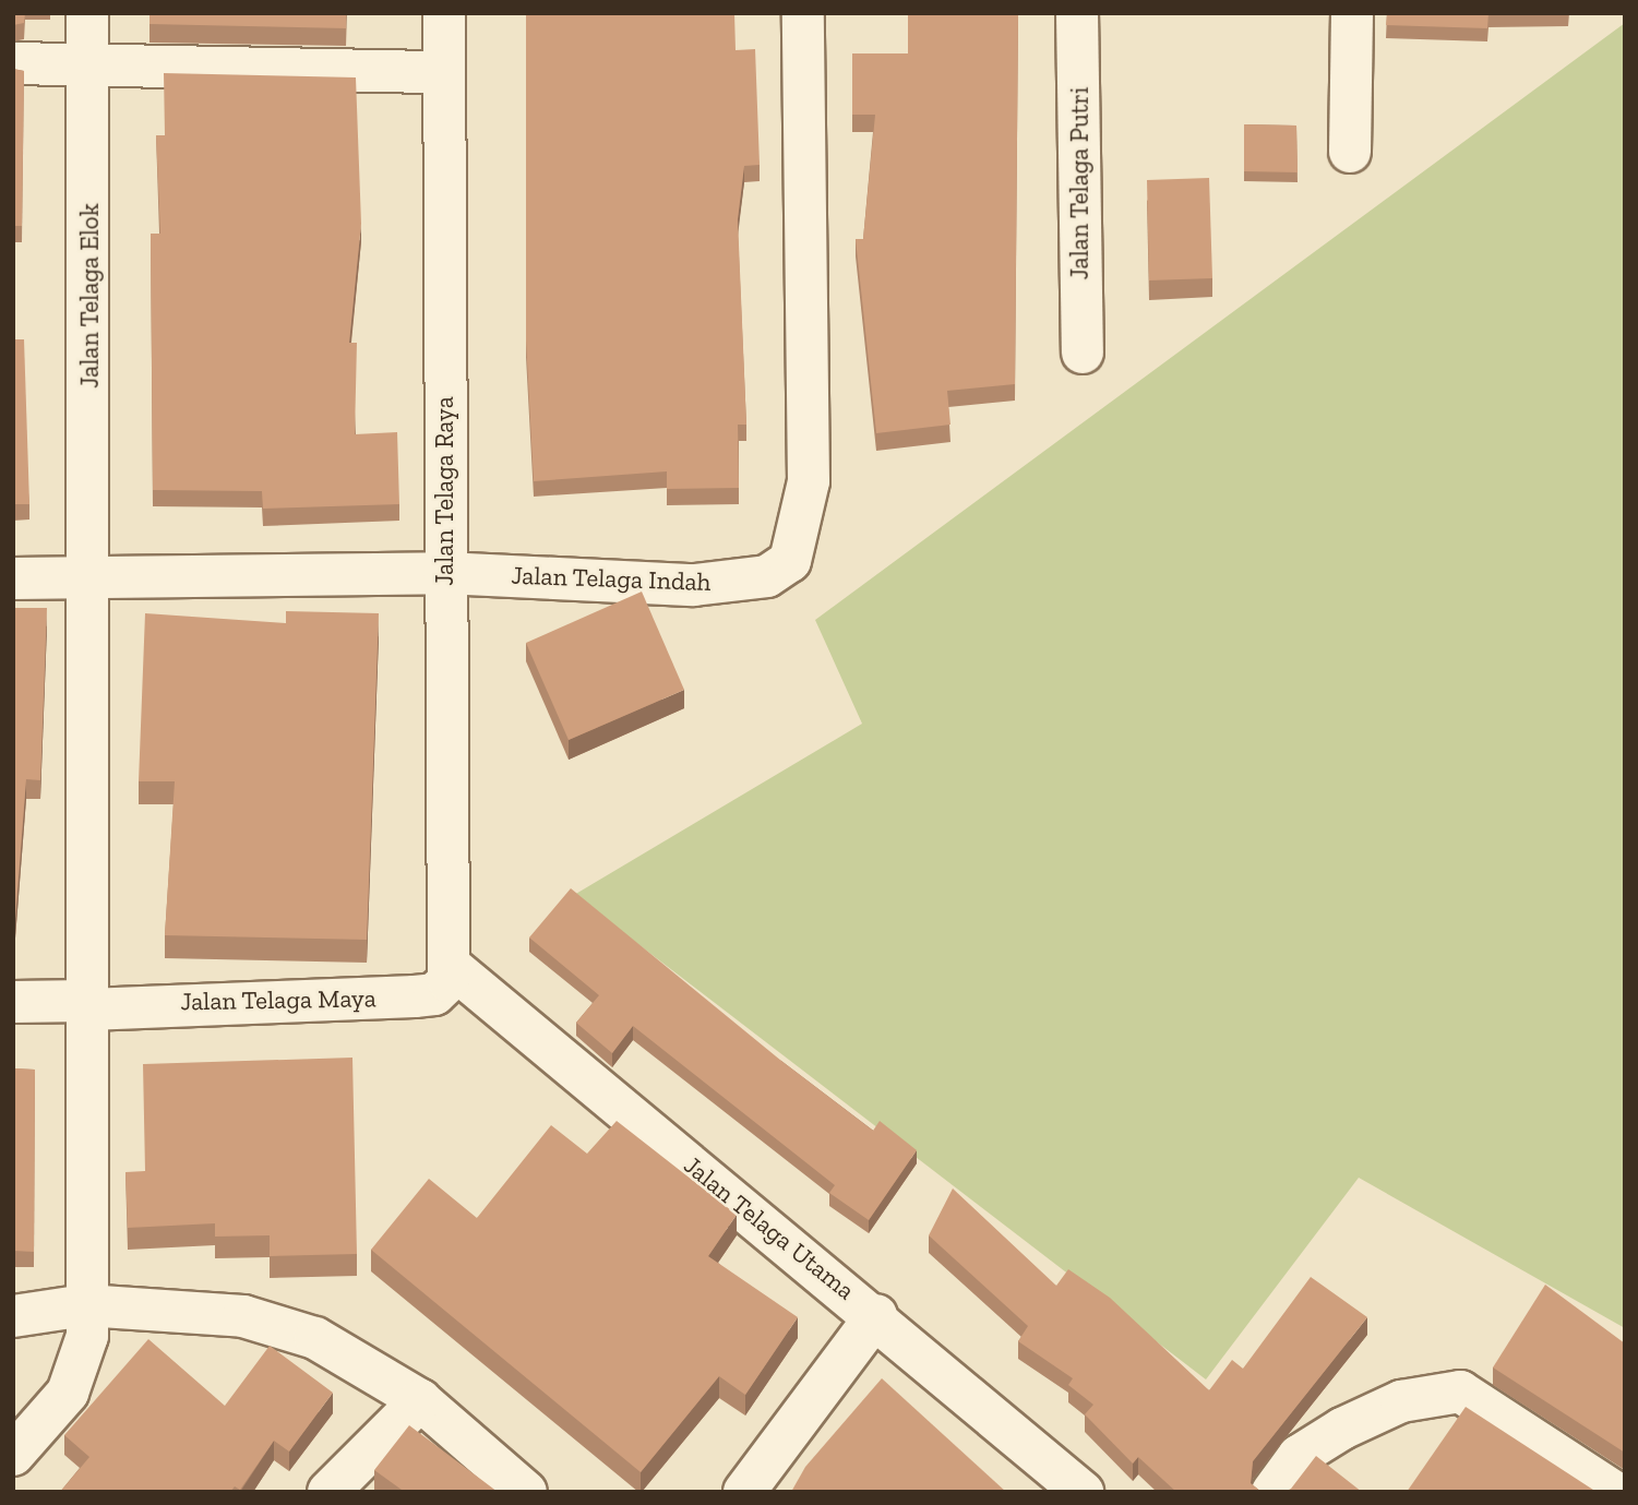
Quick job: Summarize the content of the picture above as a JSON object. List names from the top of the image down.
{
  "streets": {
    "street": [
      "Jalan Telaga Putri",
      "Jalan Telaga Elok",
      "Jalan Telaga Raya",
      "Jalan Telaga Indah",
      "Jalan Telaga Maya",
      "Jalan Telaga Utama"
    ]
  },
  "crossings": [
    ["Jalan Telaga Elok", "Jalan Telaga Indah"],
    ["Jalan Telaga Elok", "Jalan Telaga Maya"],
    ["Jalan Telaga Raya", "Jalan Telaga Indah"],
    ["Jalan Telaga Raya", "Jalan Telaga Maya"],
    ["Jalan Telaga Raya", "Jalan Telaga Utama"],
    ["Jalan Telaga Maya", "Jalan Telaga Utama"]
  ]
}
